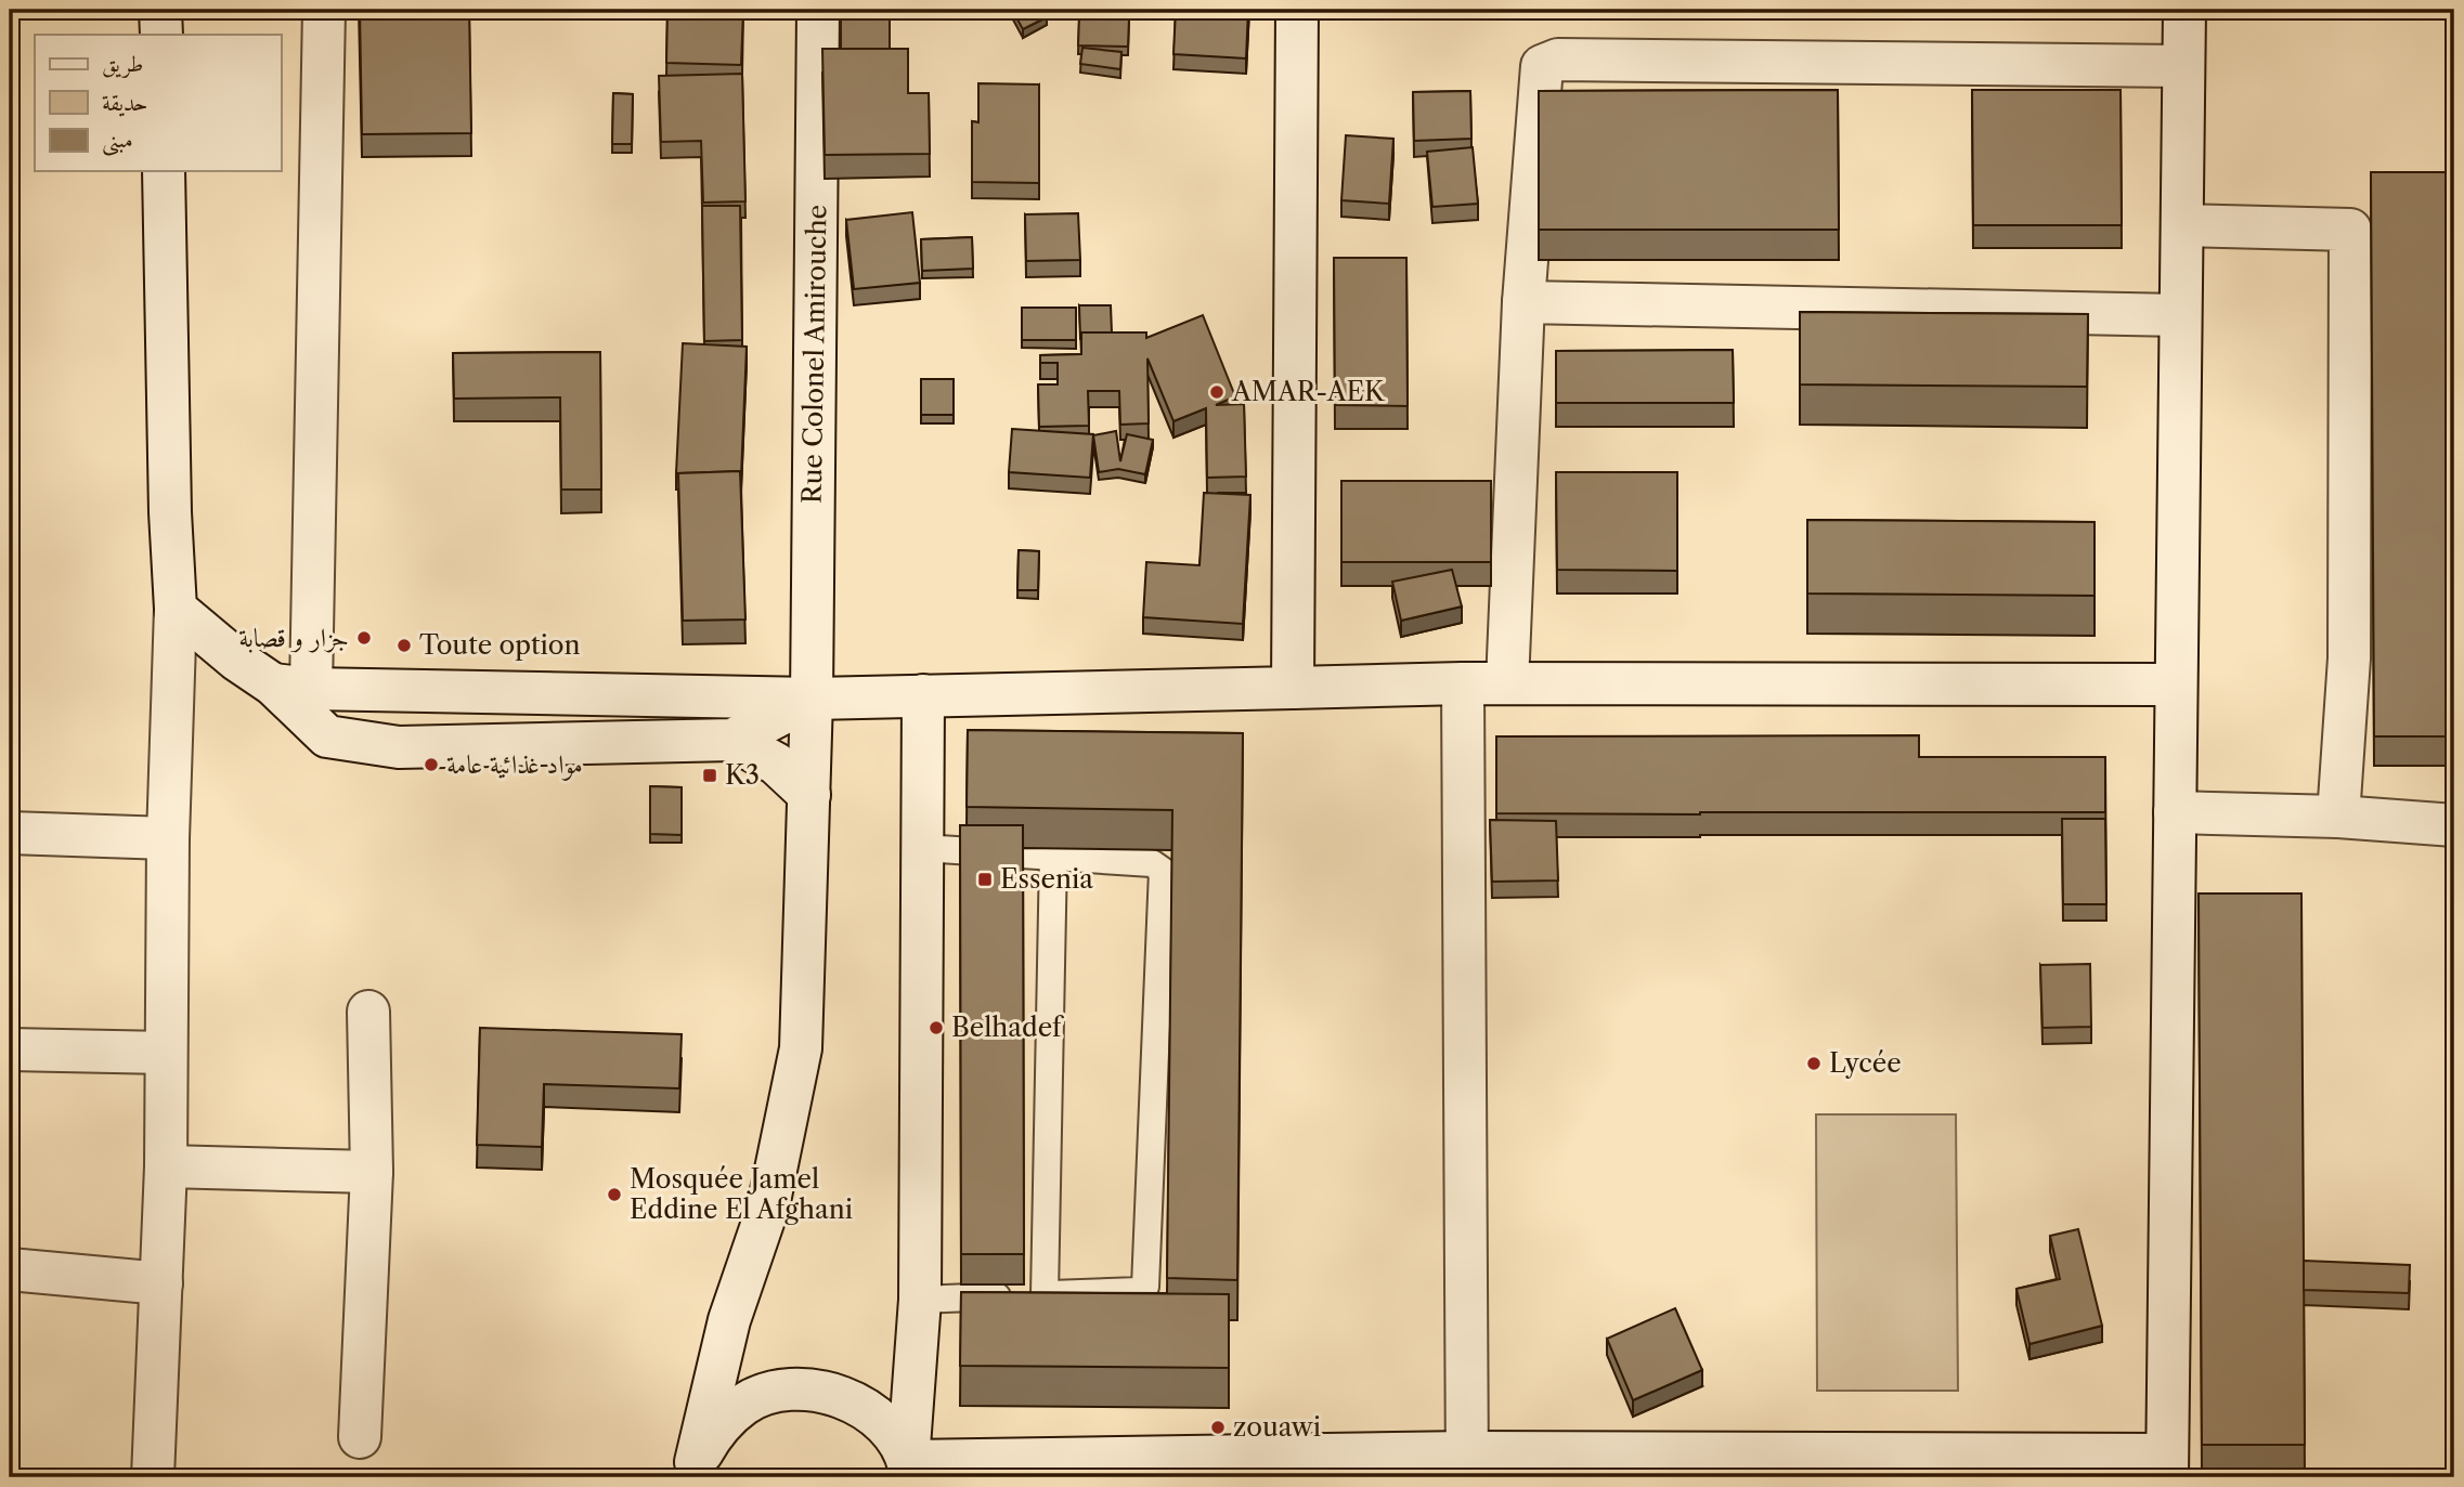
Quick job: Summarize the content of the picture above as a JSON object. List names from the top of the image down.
{
  "streets": {
    "street": ["Rue Colonel Amirouche"]
  },
  "places": {
    "other": [
      "AMAR-AEK",
      "جزار و قصابة",
      "Toute option",
      "مواد غذائية عامة",
      "Belhadef",
      "Lycée",
      "Mosquée Jamel Eddine El Afghani",
      "zouawi"
    ],
    "transit": ["K3", "Essenia"]
  },
  "legend": ["طريق", "حديقة", "مبنى"]
}
